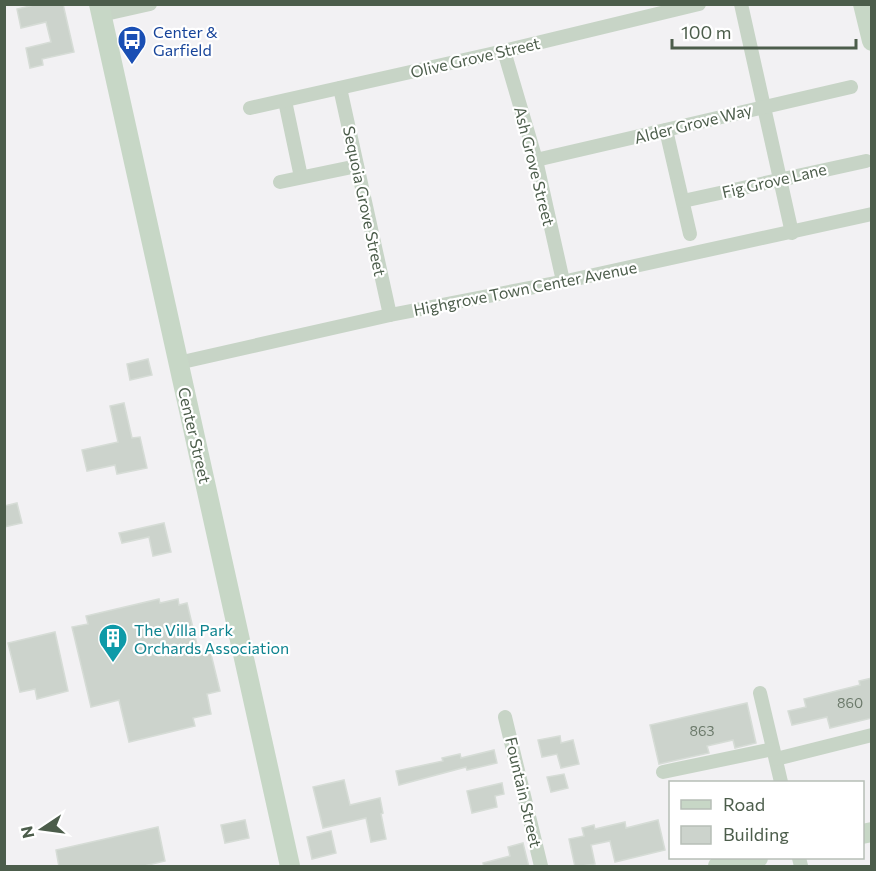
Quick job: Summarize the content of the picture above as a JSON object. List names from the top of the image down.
{
  "streets": {
    "main road": ["Center Street"],
    "street": [
      "Olive Grove Street",
      "Alder Grove Way",
      "Ash Grove Street",
      "Fig Grove Lane",
      "Sequoia Grove Street",
      "Highgrove Town Center Avenue",
      "Fountain Street"
    ]
  },
  "crossings": [
    ["Olive Grove Street", "Ash Grove Street"],
    ["Olive Grove Street", "Sequoia Grove Street"],
    ["Alder Grove Way", "Ash Grove Street"],
    ["Ash Grove Street", "Highgrove Town Center Avenue"],
    ["Sequoia Grove Street", "Highgrove Town Center Avenue"],
    ["Highgrove Town Center Avenue", "Center Street"]
  ],
  "places": {
    "bus stop": ["Center & Garfield"],
    "building": ["The Villa Park Orchards Association"]
  },
  "house_numbers": ["860", "863"],
  "legend": ["Road", "Building"],
  "scale_bar": "100 m",
  "north": "left"
}
